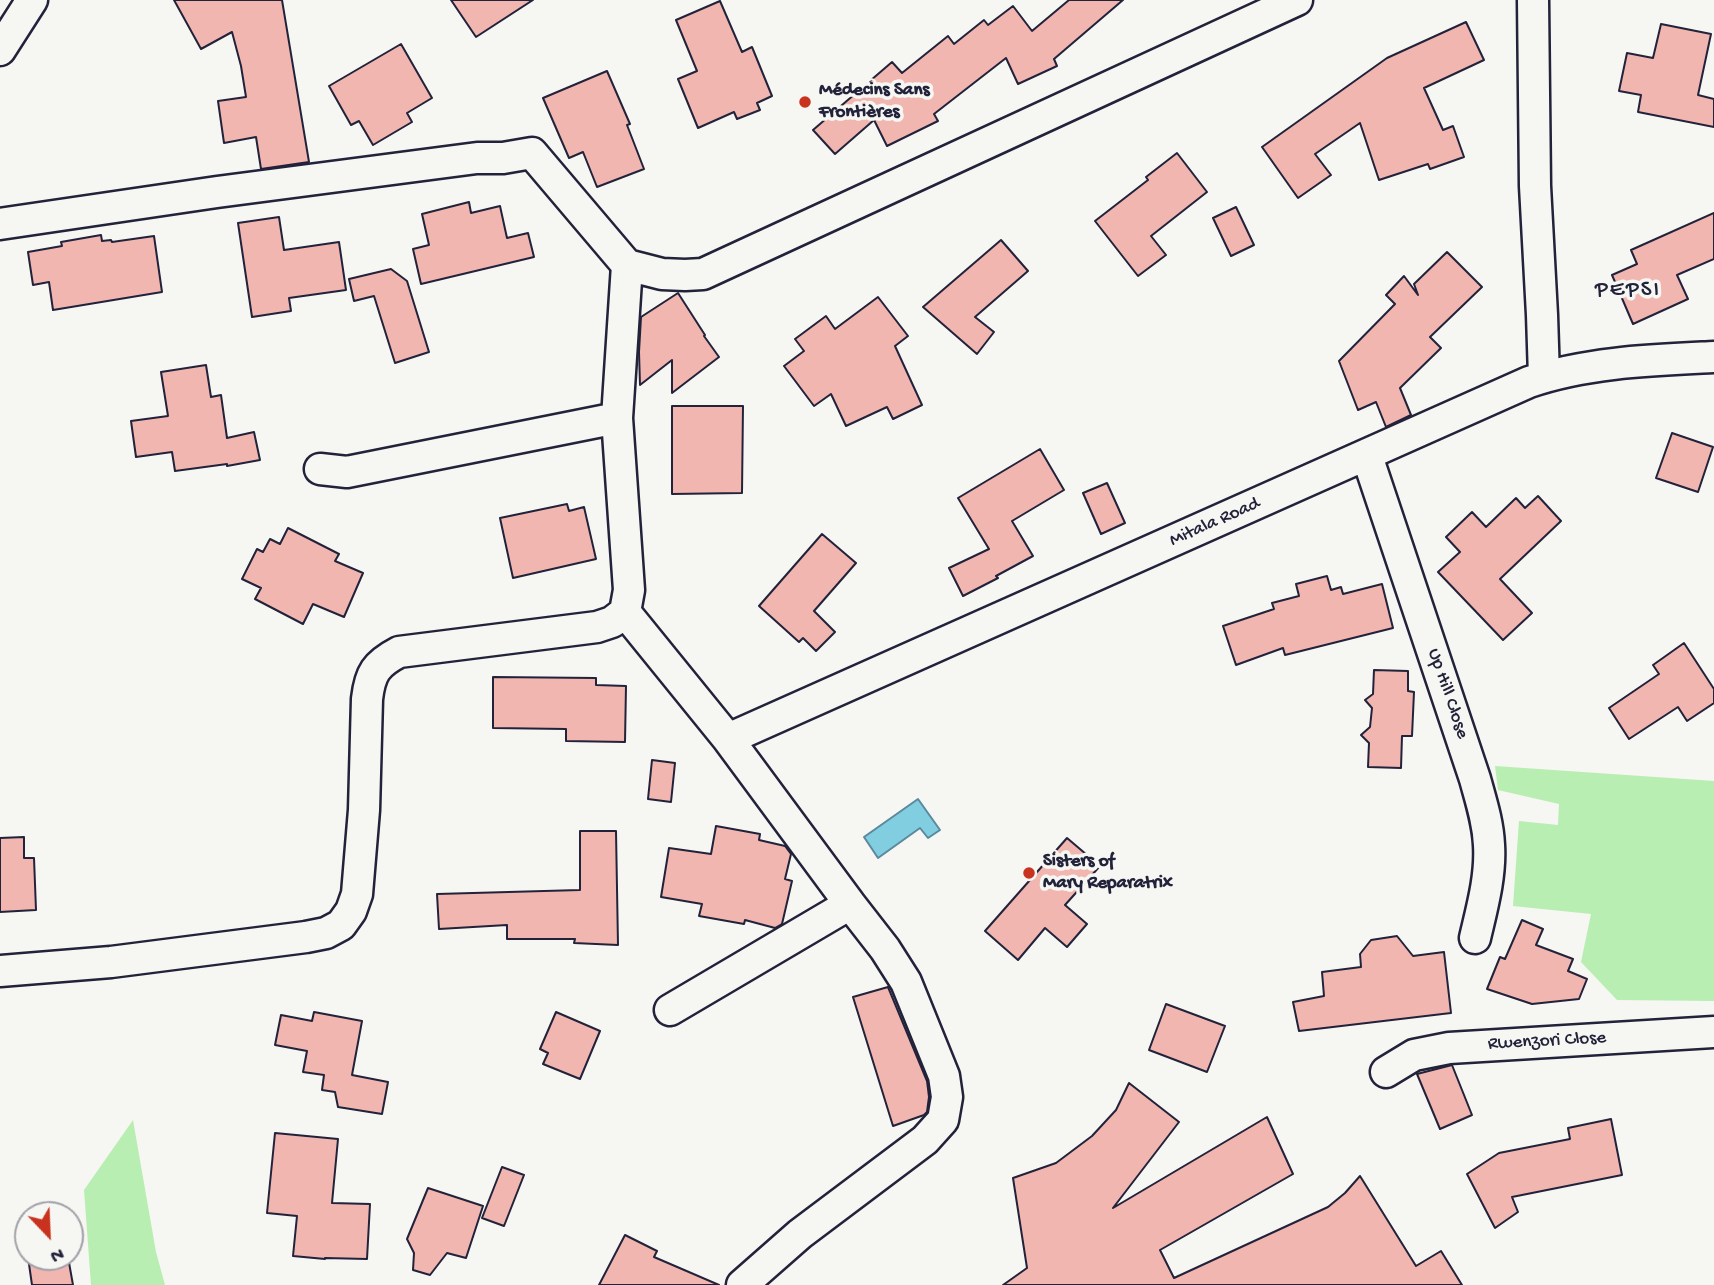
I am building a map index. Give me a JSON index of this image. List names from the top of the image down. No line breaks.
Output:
{"streets":{"street":["Mitala Road","Up Hill Close","Rwenzori Close"]},"crossings":[["Mitala Road","Up Hill Close"]],"districts":["PEPSI"],"places":["Médecins Sans Frontières","Sisters of Mary Reparatrix"],"north":"bottom right"}
